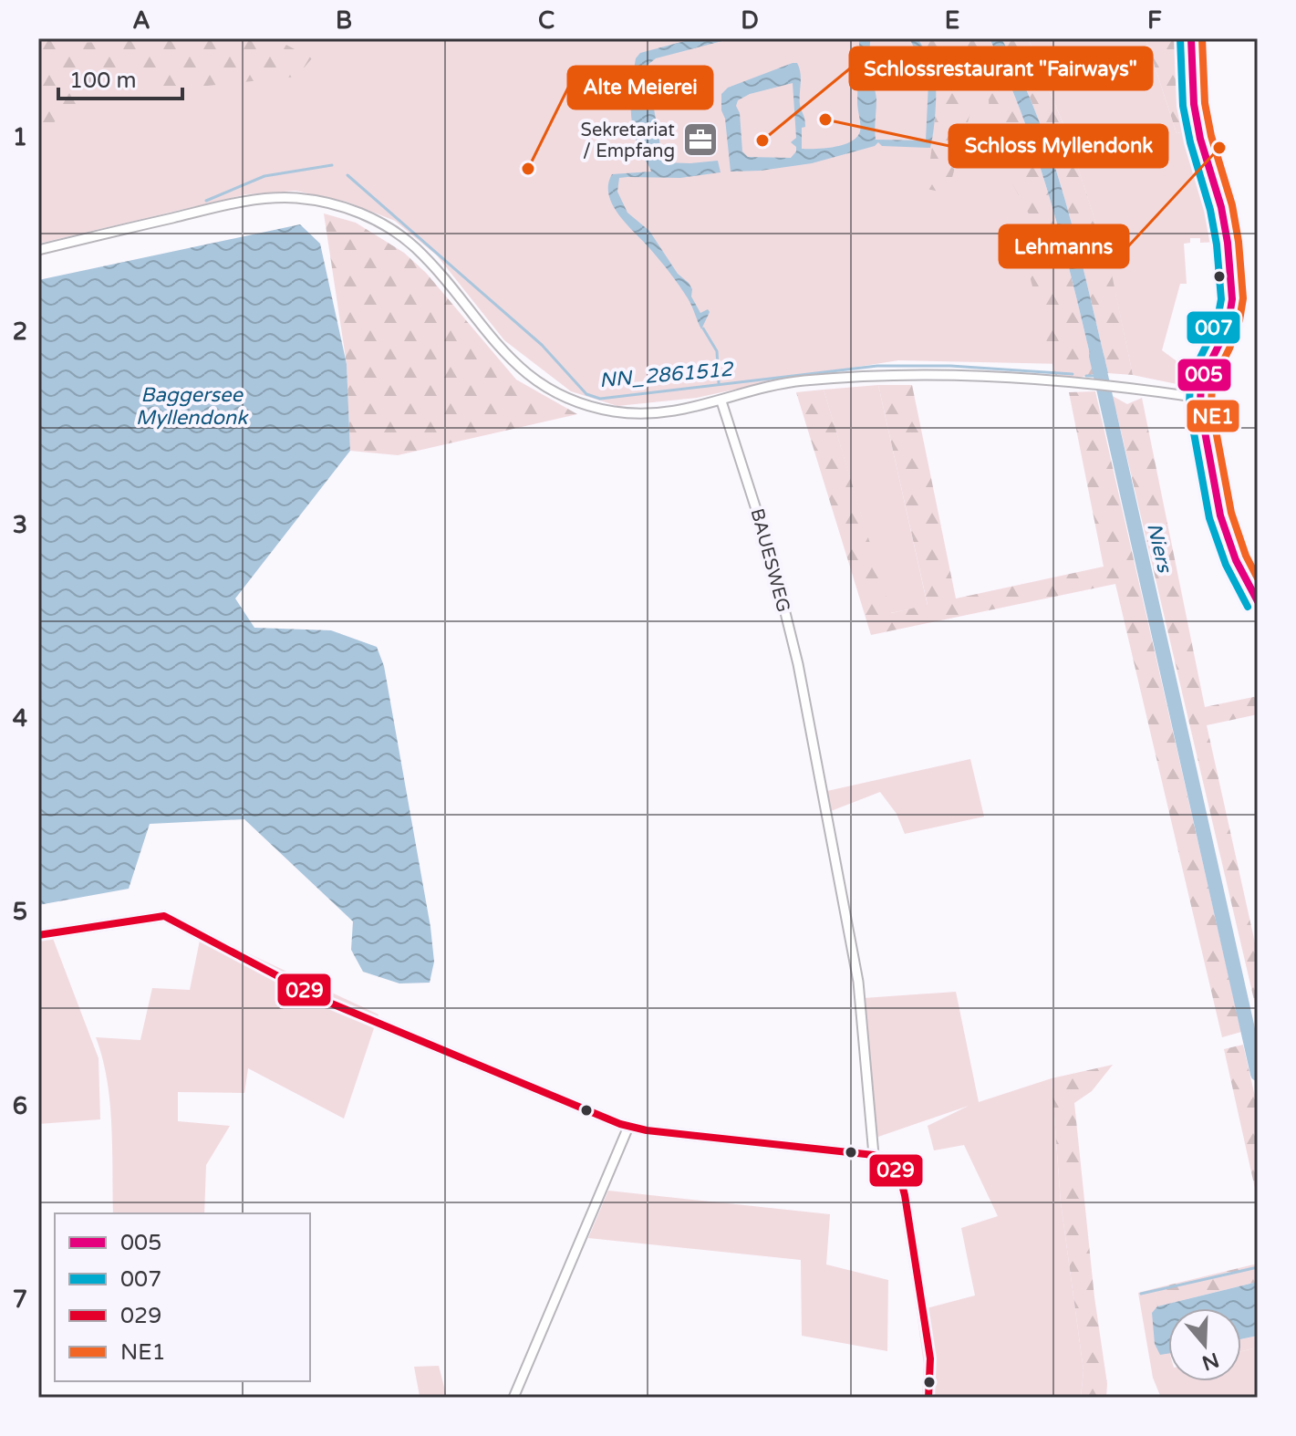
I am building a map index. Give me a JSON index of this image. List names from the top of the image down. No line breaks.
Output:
{"streets":{"street":["BAUESWEG"]},"water":["NN_2861512","Baggersee Myllendonk","Niers"],"places":{"other":["Schloss Myllendonk","Schlossrestaurant \"Fairways\"","Lehmanns","Alte Meierei"],"office":["Sekretariat / Empfang"]},"lines":["transit line 005","transit line 007","transit line NE1","transit line 029"],"legend":["005","007","029","NE1"],"scale_bar":"100 m","north":"bottom","grid":{"columns":["A","B","C","D","E","F"],"rows":["1","2","3","4","5","6","7"]}}
